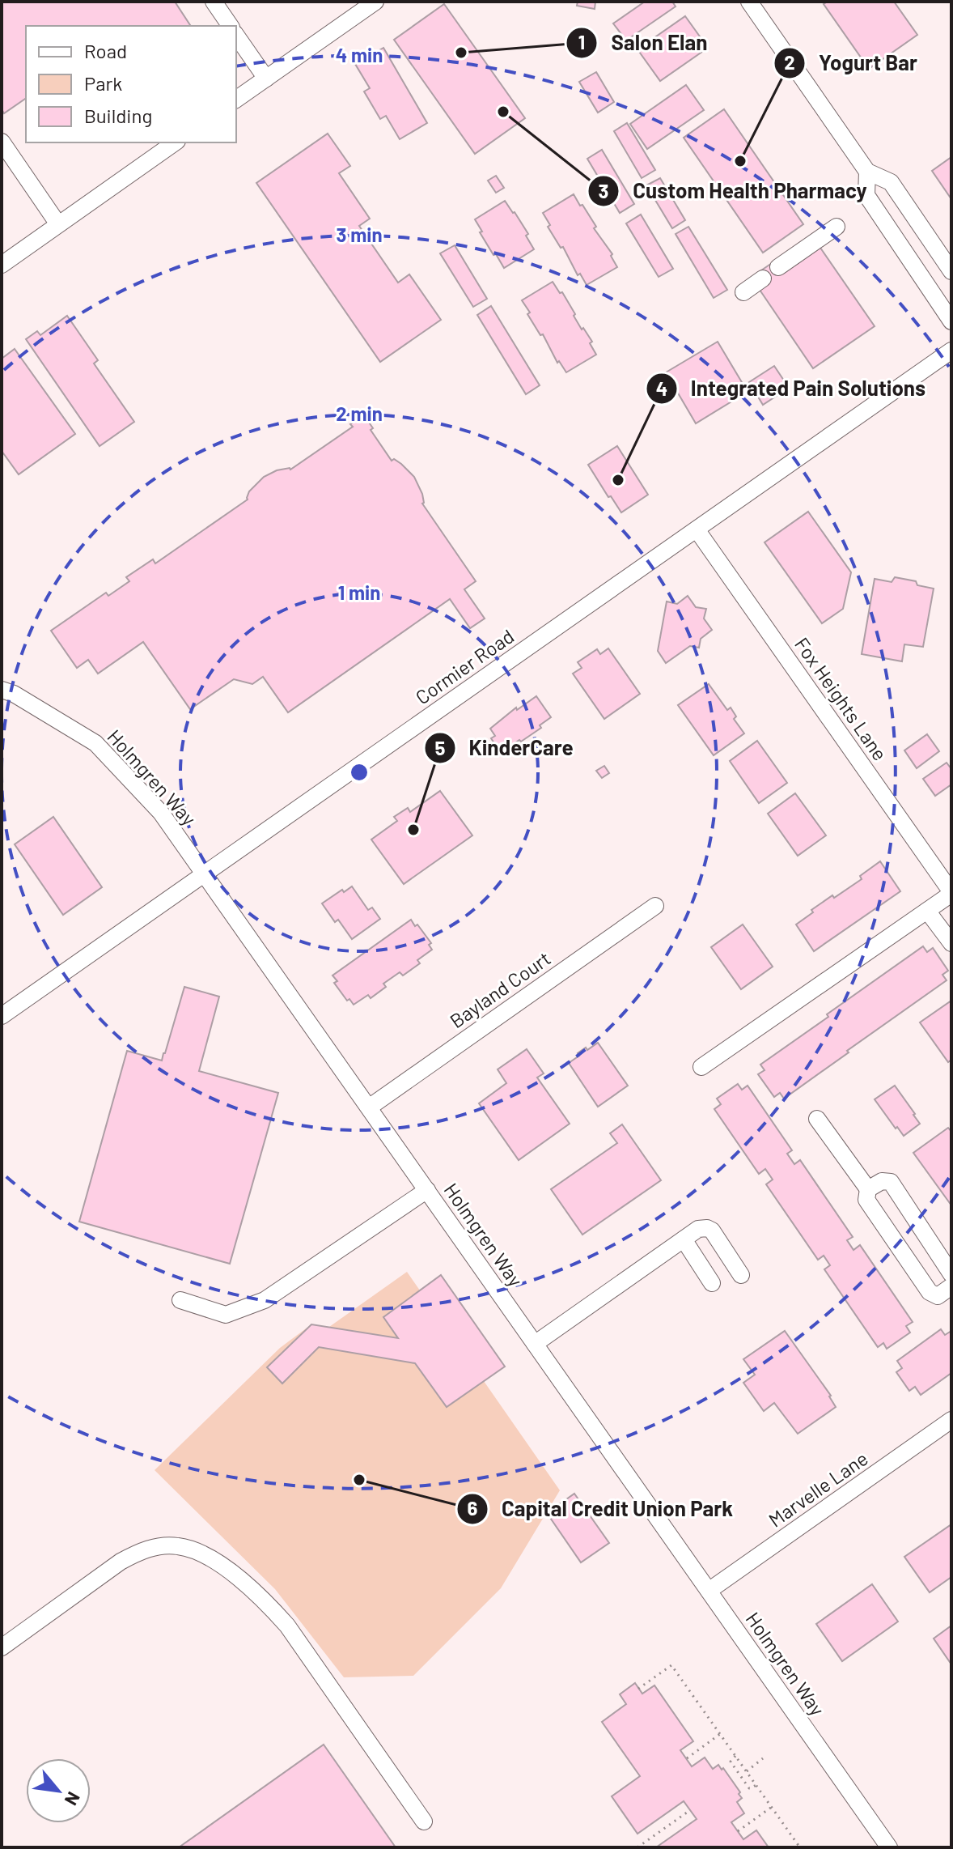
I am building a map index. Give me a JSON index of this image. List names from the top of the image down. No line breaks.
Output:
{"streets":{"street":["Cormier Road","Fox Heights Lane","Holmgren Way","Bayland Court","Marvelle Lane"]},"crossings":[["Cormier Road","Fox Heights Lane"],["Cormier Road","Holmgren Way"],["Holmgren Way","Bayland Court"],["Holmgren Way","Marvelle Lane"]],"places":["Salon Elan","Custom Health Pharmacy","Yogurt Bar","Integrated Pain Solutions","KinderCare","Capital Credit Union Park"],"legend":["Road","Park","Building"],"north":"bottom right","rings":["4 min","3 min","2 min","1 min"]}
